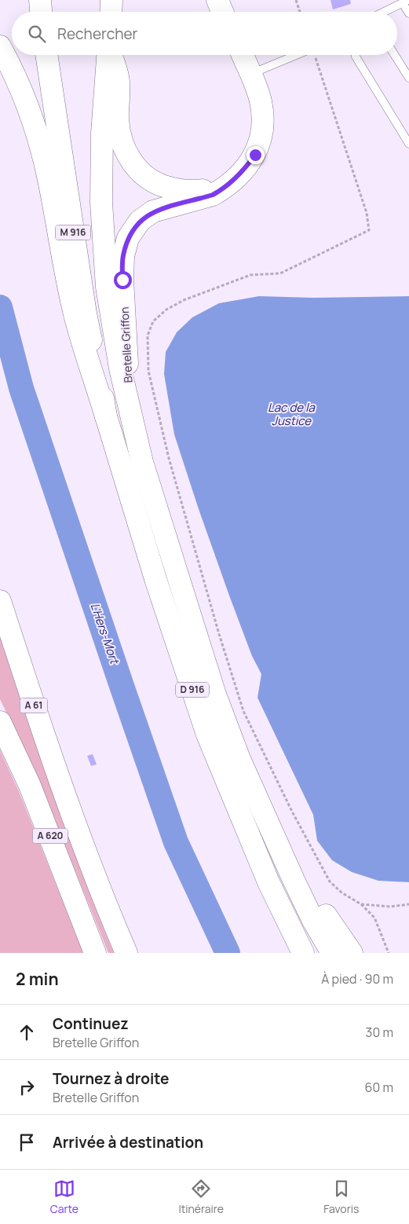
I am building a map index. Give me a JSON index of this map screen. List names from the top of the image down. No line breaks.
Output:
{"streets":{"main road":["M 916","Bretelle Griffon","D 916","A 61","A 620"]},"crossings":[["M 916","Bretelle Griffon"],["M 916","D 916"],["Bretelle Griffon","D 916"]],"water":["Lac de la Justice","L'Hers-Mort"],"page":{"search":"Rechercher","heading":["2 min","À pied · 90 m"],"list":[["Continuez","Bretelle Griffon","30 m"],["Tournez à droite","Bretelle Griffon","60 m"],"Arrivée à destination"],"nav":["Carte","Itinéraire","Favoris"]}}
